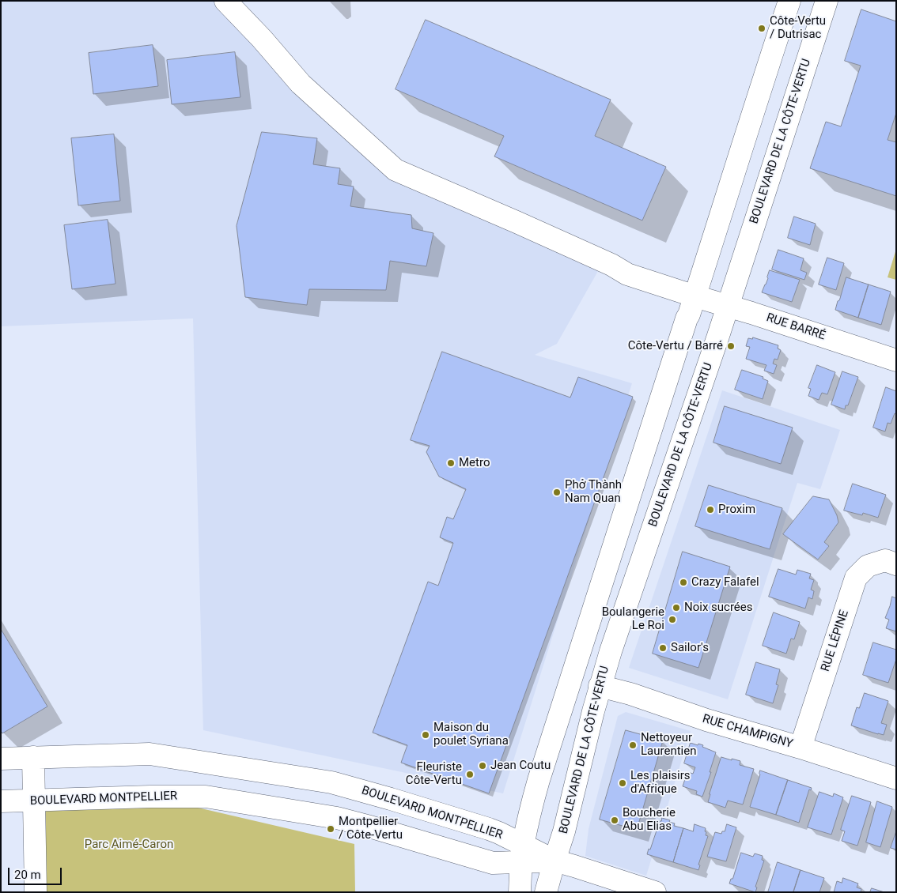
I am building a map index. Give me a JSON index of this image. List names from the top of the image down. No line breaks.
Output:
{"streets":{"street":["BOULEVARD DE LA CÔTE-VERTU","RUE BARRÉ","RUE LÉPINE","RUE CHAMPIGNY","BOULEVARD MONTPELLIER"]},"crossings":[["BOULEVARD DE LA CÔTE-VERTU","RUE BARRÉ"],["BOULEVARD DE LA CÔTE-VERTU","RUE CHAMPIGNY"],["BOULEVARD DE LA CÔTE-VERTU","BOULEVARD MONTPELLIER"],["RUE LÉPINE","RUE CHAMPIGNY"]],"parks":["Parc Aimé-Caron"],"places":["Côte-Vertu / Dutrisac","Côte-Vertu / Barré","Metro","Phở Thành Nam Quan","Proxim","Crazy Falafel","Noix sucrées","Boulangerie Le Roi","Sailor's","Maison du poulet Syriana","Nettoyeur Laurentien","Jean Coutu","Fleuriste Côte-Vertu","Les plaisirs d'Afrique","Boucherie Abu Elias","Montpellier / Côte-Vertu"],"scale_bar":"20 m"}
